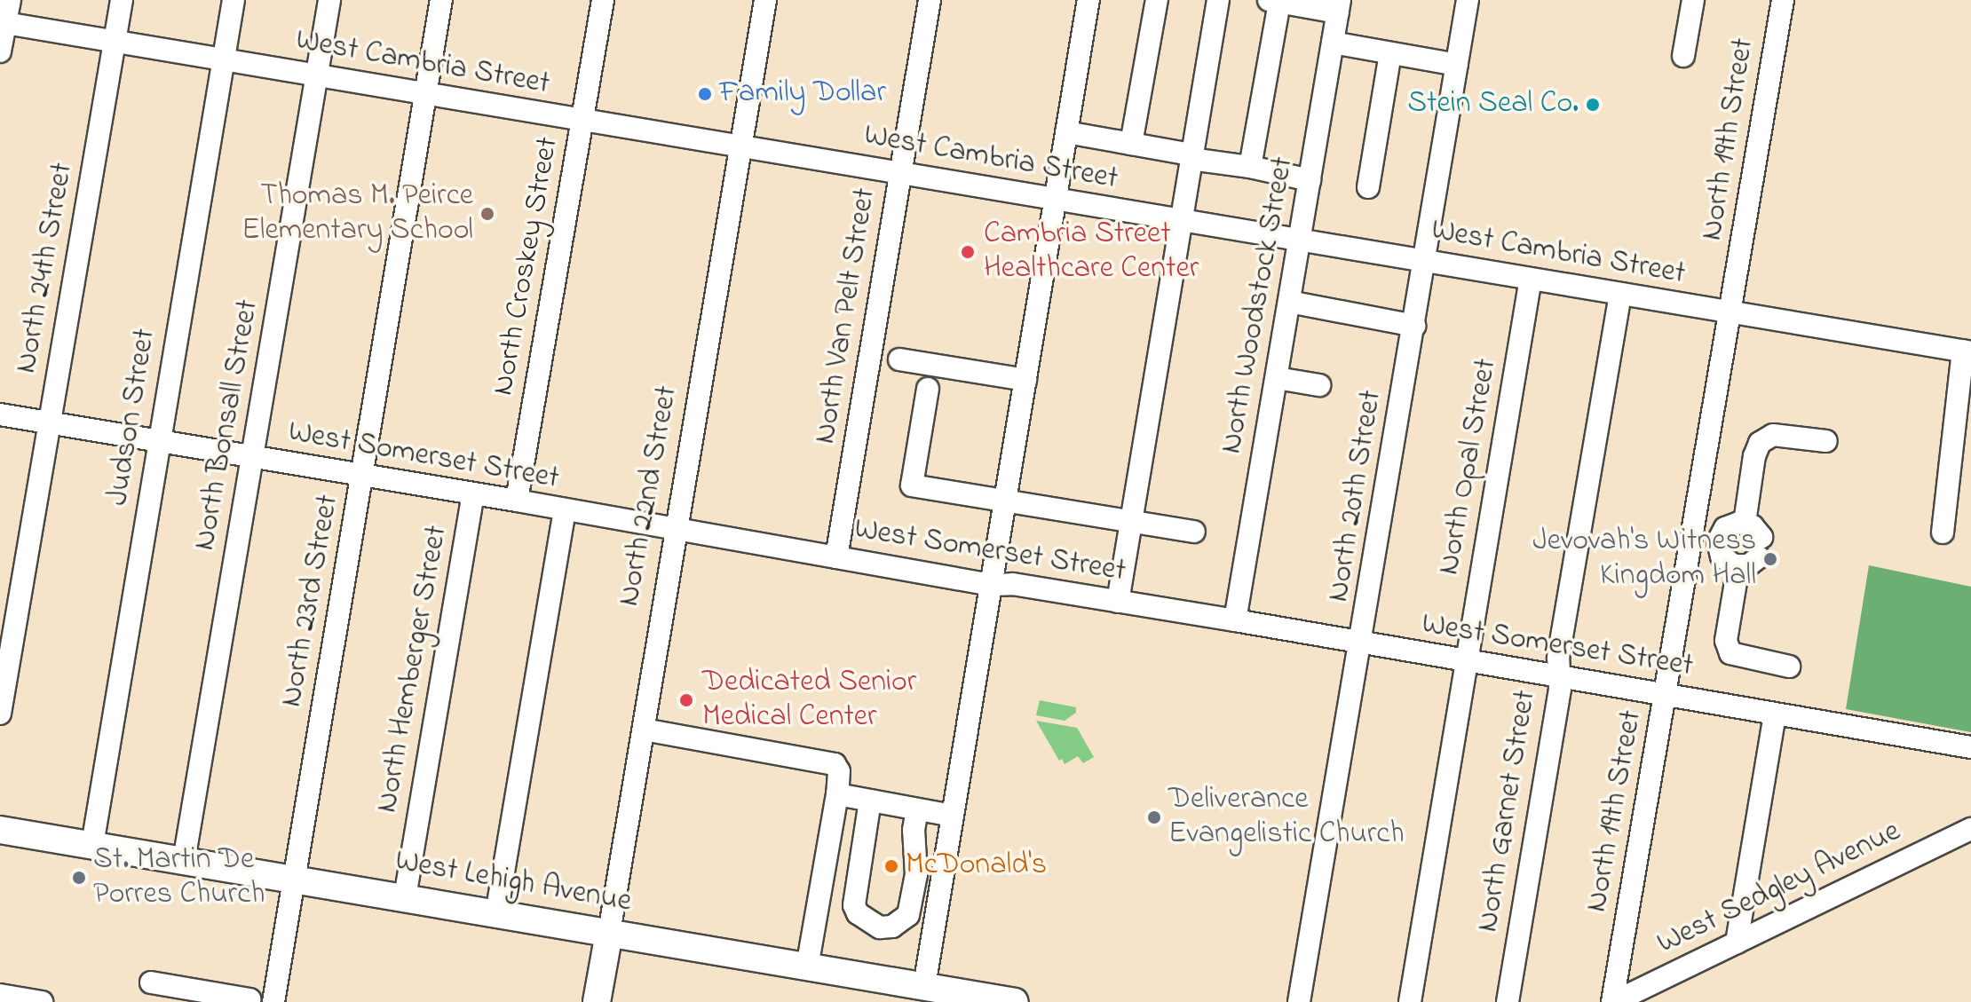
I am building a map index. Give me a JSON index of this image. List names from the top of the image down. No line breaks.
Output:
{"streets":{"main road":["North 22nd Street","West Lehigh Avenue"],"street":["West Cambria Street","North 19th Street","North Croskey Street","North 24th Street","North Woodstock Street","North Van Pelt Street","Judson Street","North Bonsall Street","West Somerset Street","North Opal Street","North 20th Street","North 23rd Street","North Hemberger Street","North Garnet Street","West Sedgley Avenue"]},"crossings":[["West Cambria Street","North 19th Street"],["West Cambria Street","North Croskey Street"],["West Cambria Street","North 24th Street"],["West Cambria Street","North Woodstock Street"],["West Cambria Street","North Van Pelt Street"],["West Cambria Street","Judson Street"],["West Cambria Street","North Bonsall Street"],["West Cambria Street","North Opal Street"],["West Cambria Street","North 22nd Street"],["West Cambria Street","North 20th Street"],["West Cambria Street","North 23rd Street"],["West Cambria Street","North Garnet Street"],["North 19th Street","West Somerset Street"],["North 19th Street","West Sedgley Avenue"],["North Croskey Street","West Somerset Street"],["North 24th Street","West Somerset Street"],["North Woodstock Street","West Somerset Street"],["North Van Pelt Street","West Somerset Street"],["Judson Street","West Somerset Street"],["Judson Street","West Lehigh Avenue"],["North Bonsall Street","West Somerset Street"],["North Bonsall Street","West Lehigh Avenue"],["West Somerset Street","North Opal Street"],["West Somerset Street","North 22nd Street"],["West Somerset Street","North 20th Street"],["West Somerset Street","North 23rd Street"],["West Somerset Street","North Hemberger Street"],["West Somerset Street","North Garnet Street"],["North 22nd Street","West Lehigh Avenue"],["North 23rd Street","West Lehigh Avenue"],["North Hemberger Street","West Lehigh Avenue"]],"places":["Family Dollar","Stein Seal Co.","Thomas M. Peirce Elementary School","Cambria Street Healthcare Center","Jevovah's Witness Kingdom Hall","Dedicated Senior Medical Center","Deliverance Evangelistic Church","McDonald's","St. Martin De Porres Church"]}
